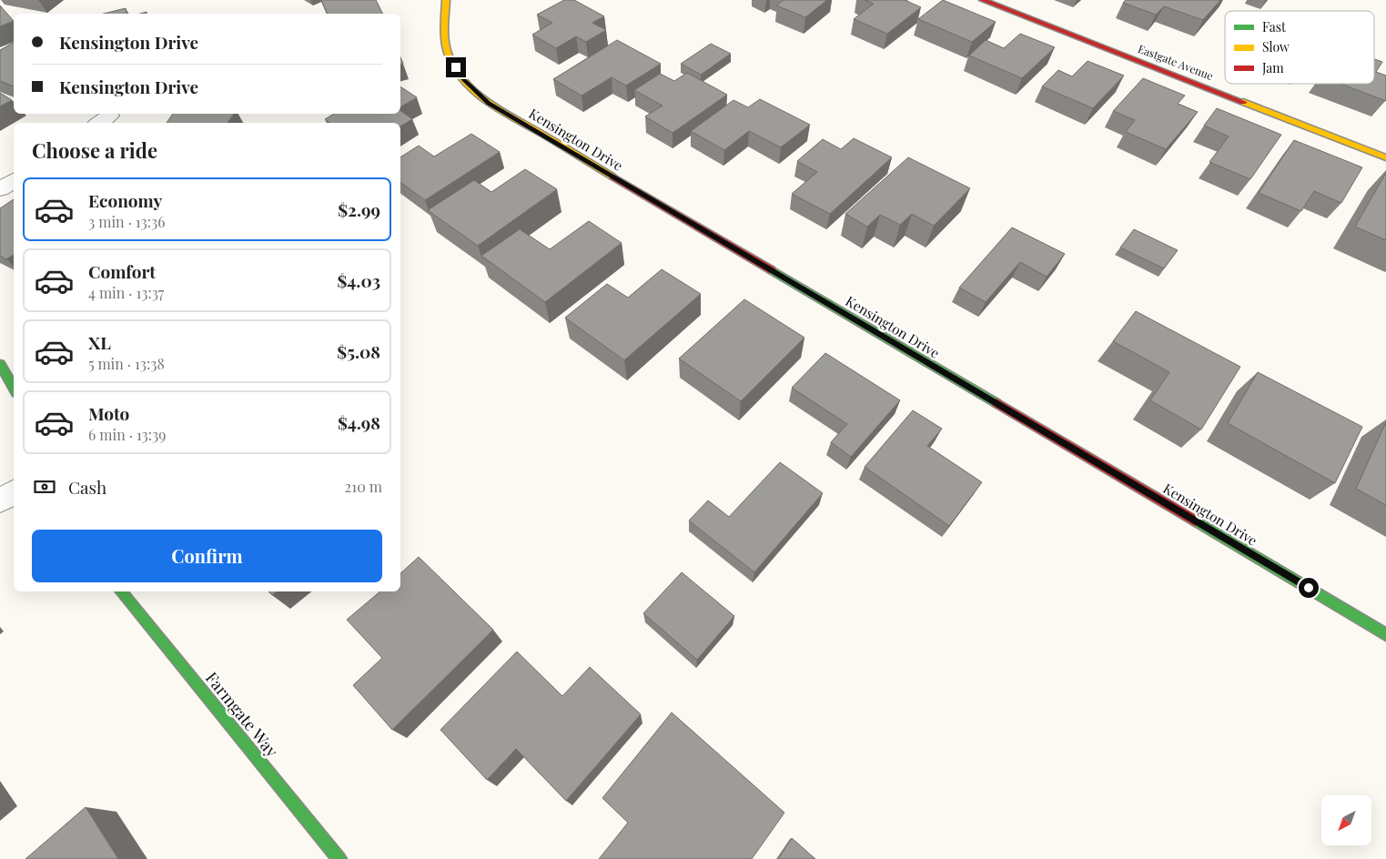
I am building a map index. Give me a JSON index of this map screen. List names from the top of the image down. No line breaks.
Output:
{"streets":{"street":["Eastgate Avenue","Kensington Drive","Farmgate Way"]},"legend":["Fast","Slow","Jam"],"north":"bottom left","page":{"banner":["Kensington Drive","Kensington Drive"],"heading":"Choose a ride","list":[{"name":"Economy","note":"3 min · 13:36","value":"$2.99"},{"name":"Comfort","note":"4 min · 13:37","value":"$4.03"},{"name":"XL","note":"5 min · 13:38","value":"$5.08"},{"name":"Moto","note":"6 min · 13:39","value":"$4.98"}],"pay":["Cash","210 m"],"buttons":"Confirm"}}
